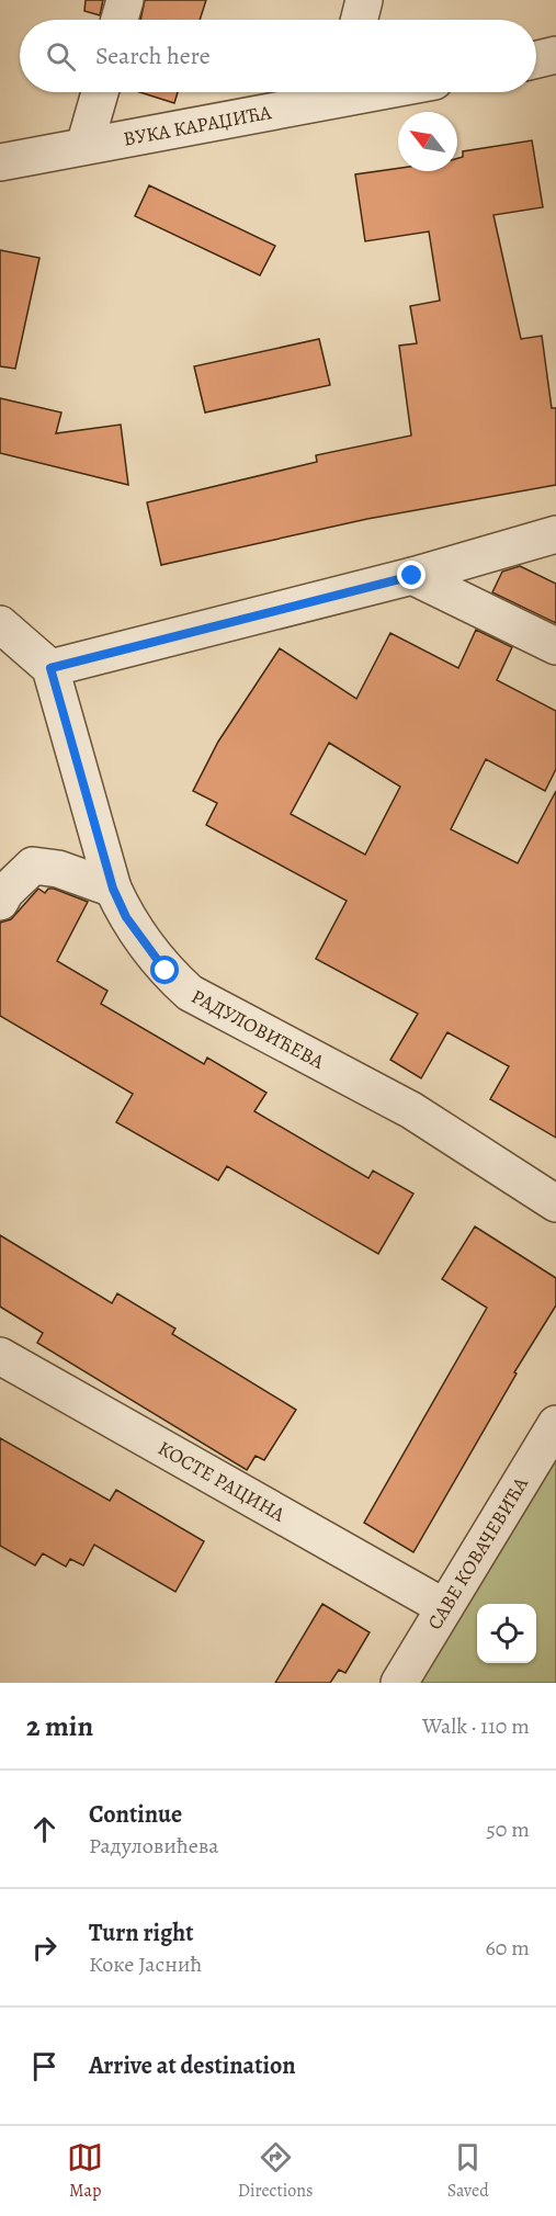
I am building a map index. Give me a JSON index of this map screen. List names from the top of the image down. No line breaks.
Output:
{"streets":{"street":["ВУКА КАРАЏИЋА","РАДУЛОВИЋЕВА","КОСТЕ РАЦИНА","САВЕ КОВАЧЕВИЋА"]},"crossings":[["КОСТЕ РАЦИНА","САВЕ КОВАЧЕВИЋА"]],"north":"top left","page":{"search":"Search here","heading":["2 min","Walk · 110 m"],"list":[["Continue","Радуловићева","50 m"],["Turn right","Коке Јаснић","60 m"],"Arrive at destination"],"nav":["Map","Directions","Saved"]}}
